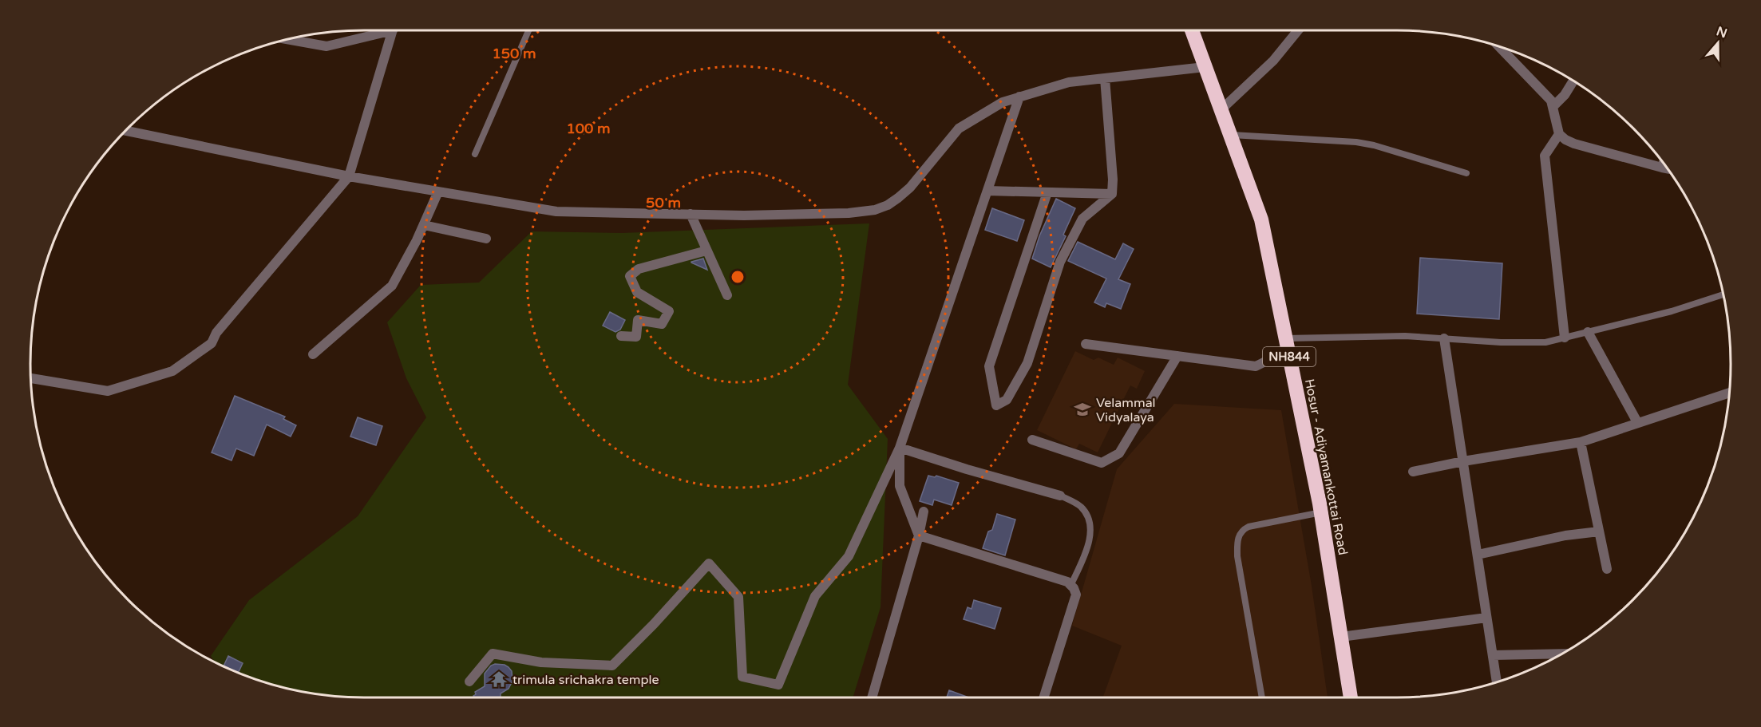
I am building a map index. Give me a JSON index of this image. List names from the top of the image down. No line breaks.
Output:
{"streets":{"highway":["NH844","Hosur - Adiyamankottai Road"]},"places":{"school or university":["Velammal Vidyalaya"],"temple":["trimula srichakra temple"]},"north":"top","rings":["150 m","100 m","50 m"]}
